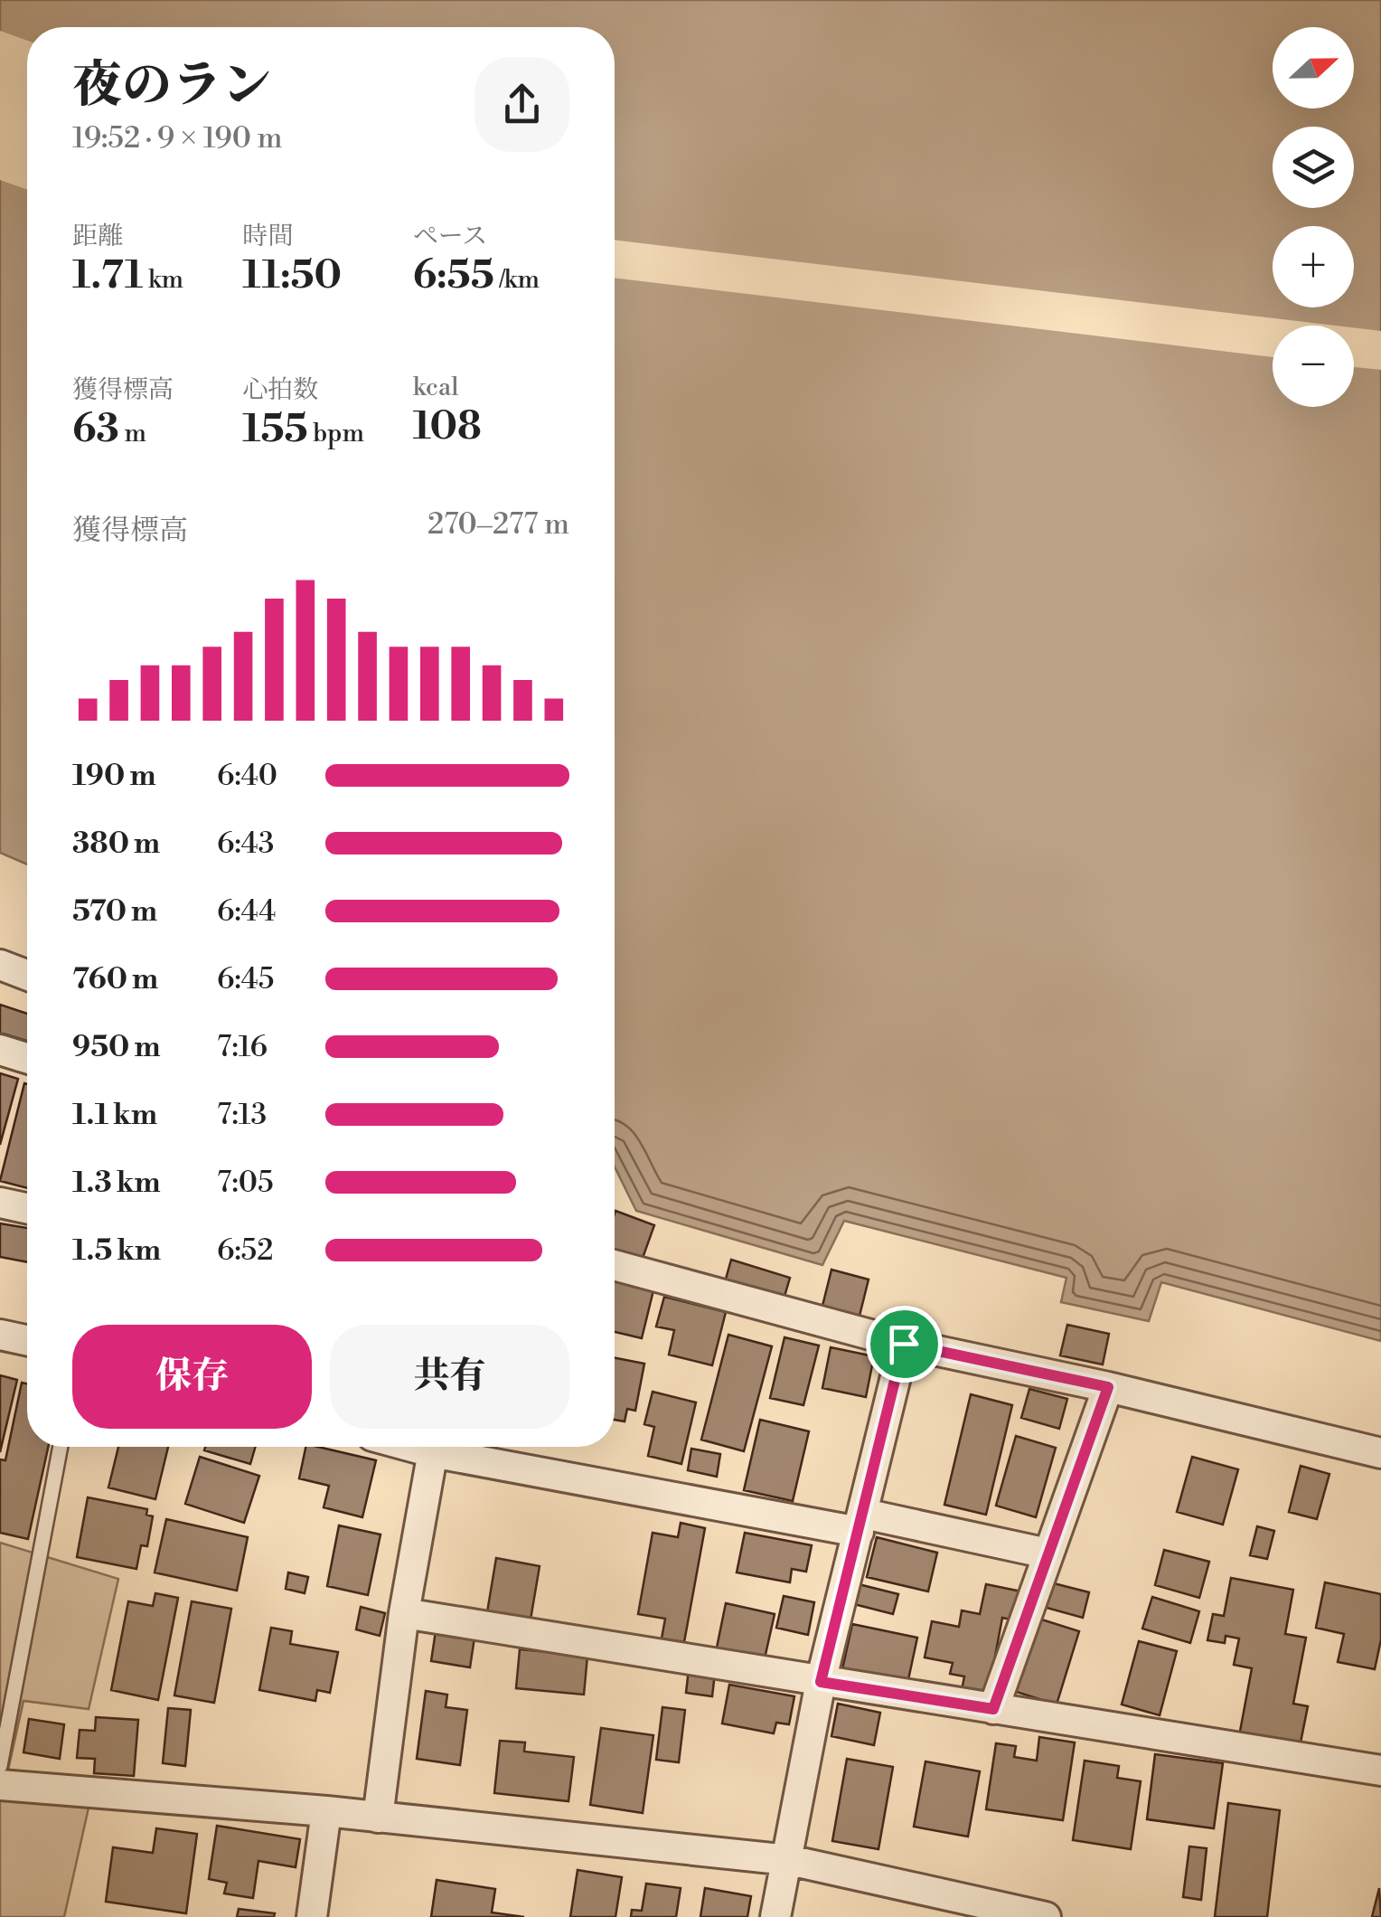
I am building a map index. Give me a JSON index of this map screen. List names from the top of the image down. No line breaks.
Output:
{"north":"right","page":{"map_buttons":["+","−"],"heading":["夜のラン","19:52 · 9 × 190 m"],"stats":[["距離","1.71 km"],["時間","11:50"],["ペース","6:55 /km"],["獲得標高","63 m"],["心拍数","155 bpm"],["kcal","108"]],"chart":["獲得標高","270–277 m"],"list":[{"name":"190 m","note":"6:40"},{"name":"380 m","note":"6:43"},{"name":"570 m","note":"6:44"},{"name":"760 m","note":"6:45"},{"name":"950 m","note":"7:16"},{"name":"1.1 km","note":"7:13"},{"name":"1.3 km","note":"7:05"},{"name":"1.5 km","note":"6:52"}],"buttons":["保存","共有"]}}
